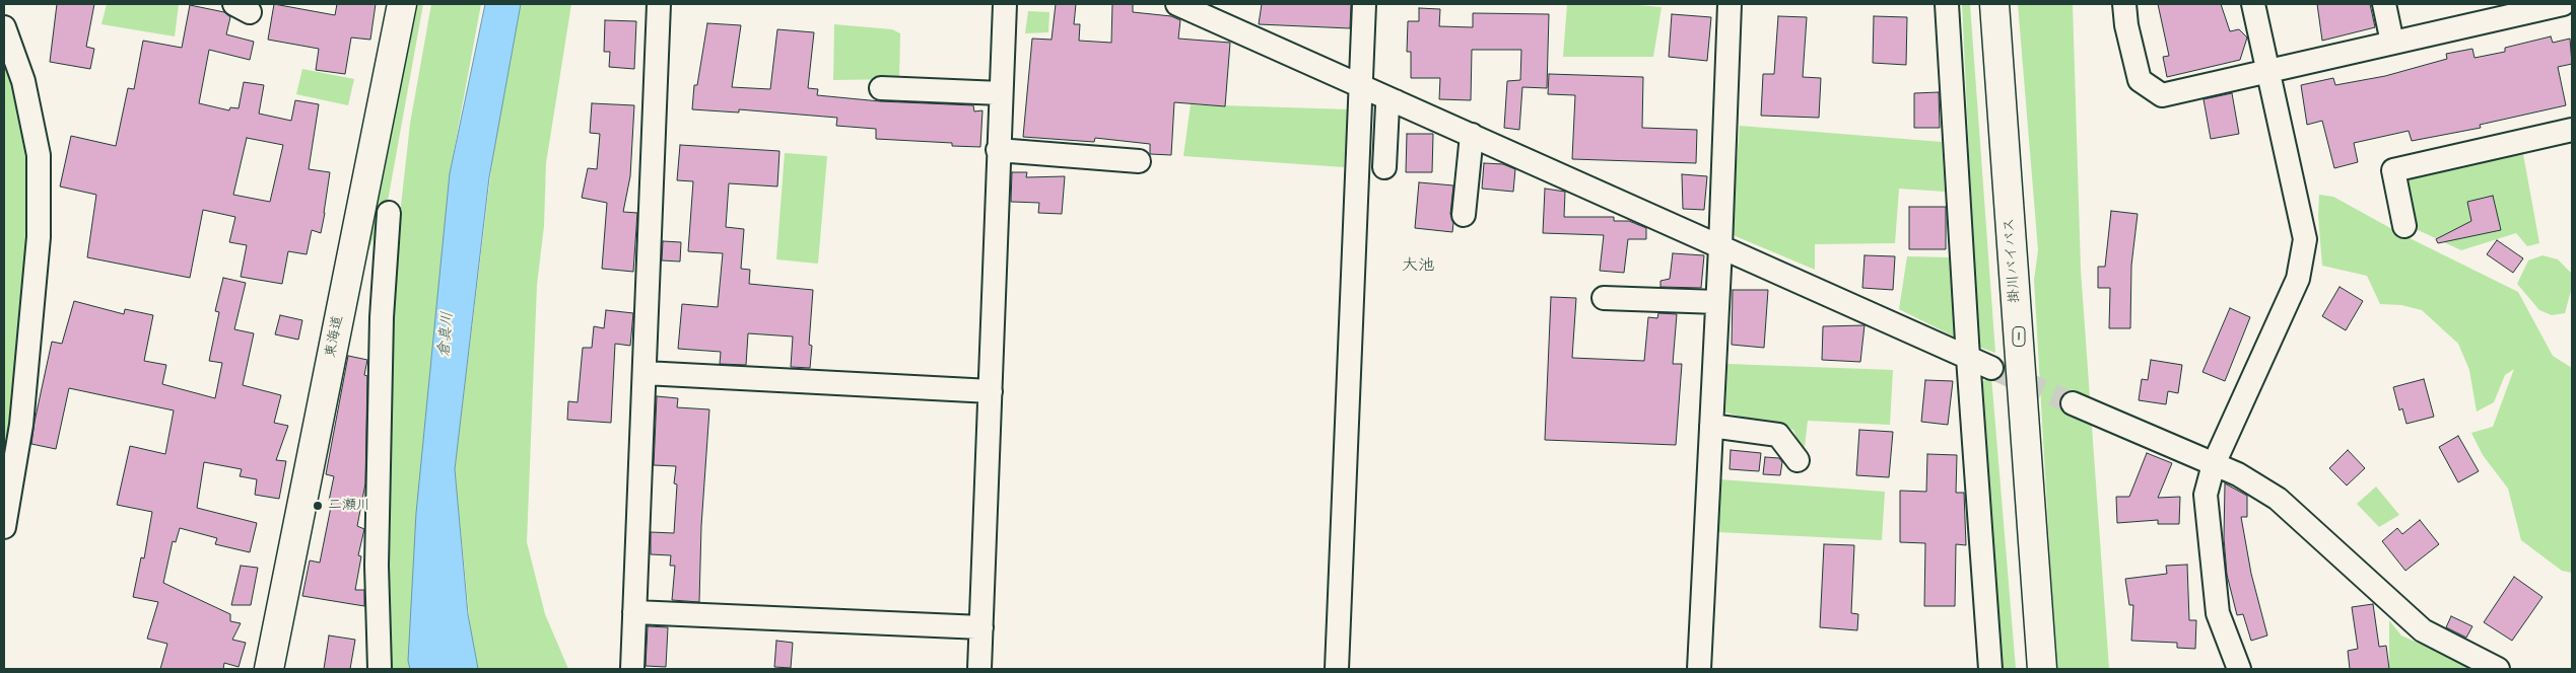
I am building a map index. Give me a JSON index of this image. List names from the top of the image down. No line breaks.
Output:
{"streets":{"main road":["掛川バイパス","東海道","1"]},"districts":["大池"],"water":["倉真川"],"places":["二瀬川"]}
